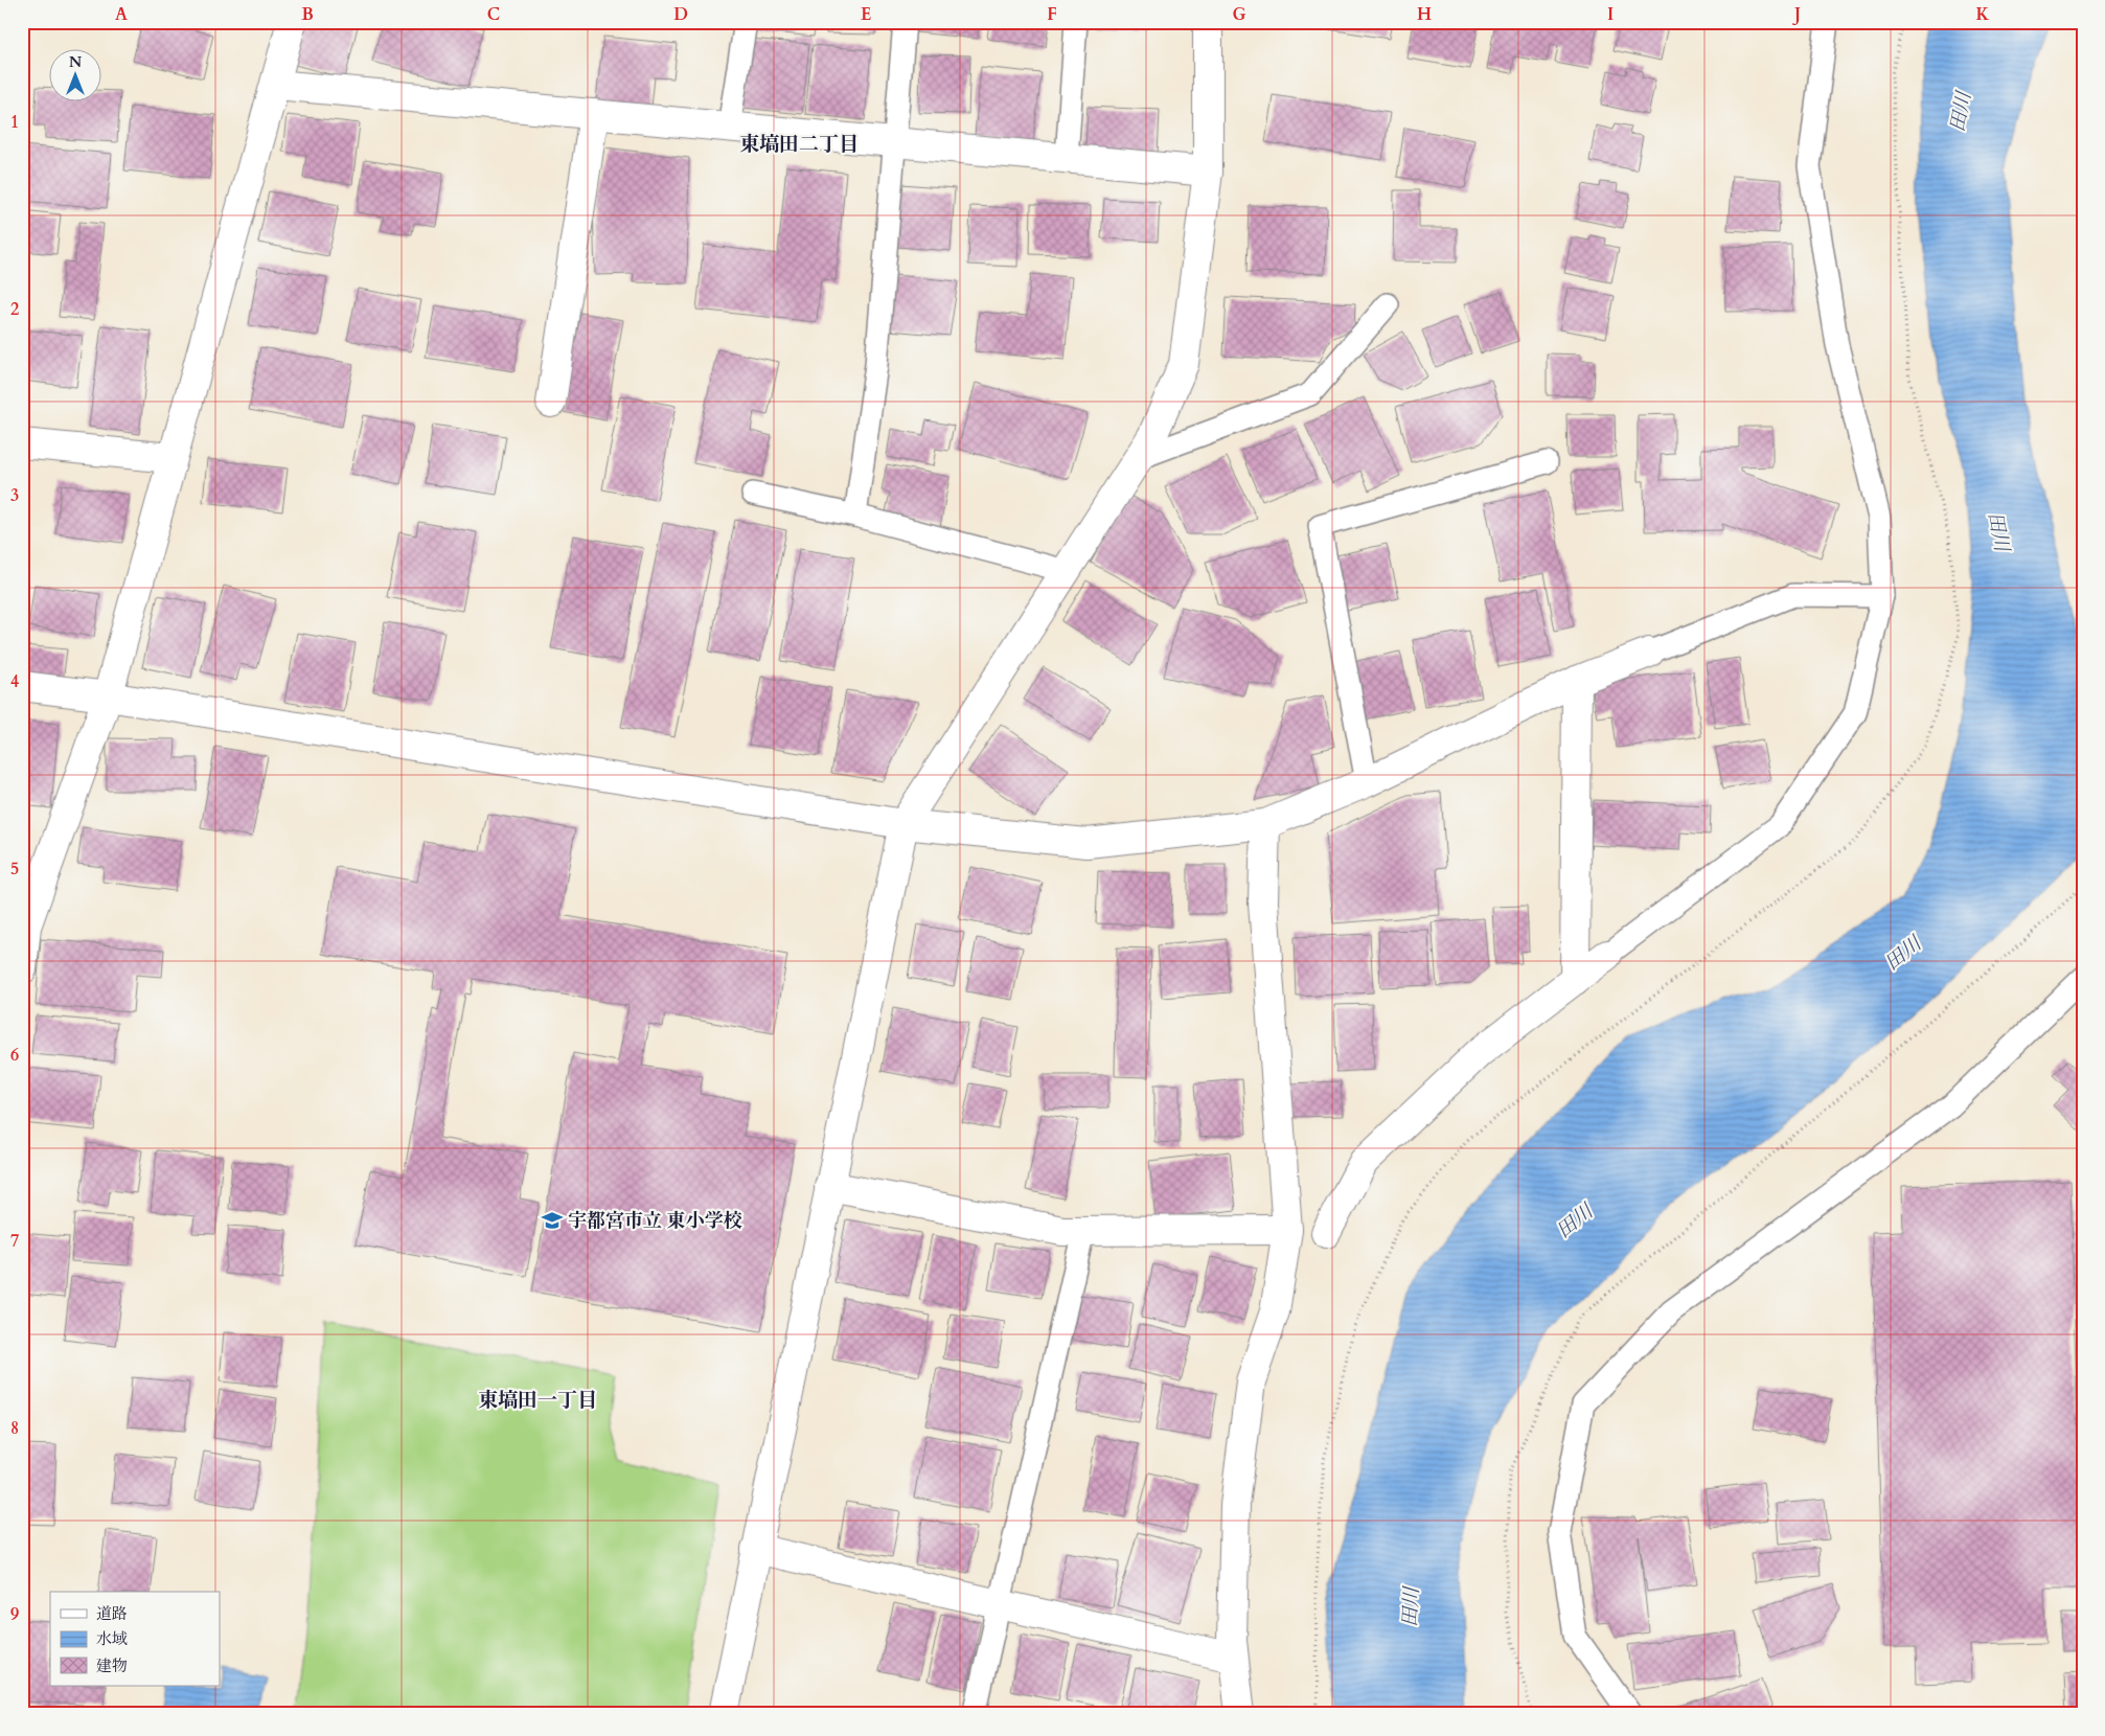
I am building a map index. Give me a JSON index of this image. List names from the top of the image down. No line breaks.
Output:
{"districts":["東塙田二丁目","東塙田一丁目"],"water":["田川"],"places":{"school or university":["宇都宮市立 東小学校"]},"legend":["道路","水域","建物"],"north":"top","grid":{"columns":["A","B","C","D","E","F","G","H","I","J","K"],"rows":["1","2","3","4","5","6","7","8","9"]}}
